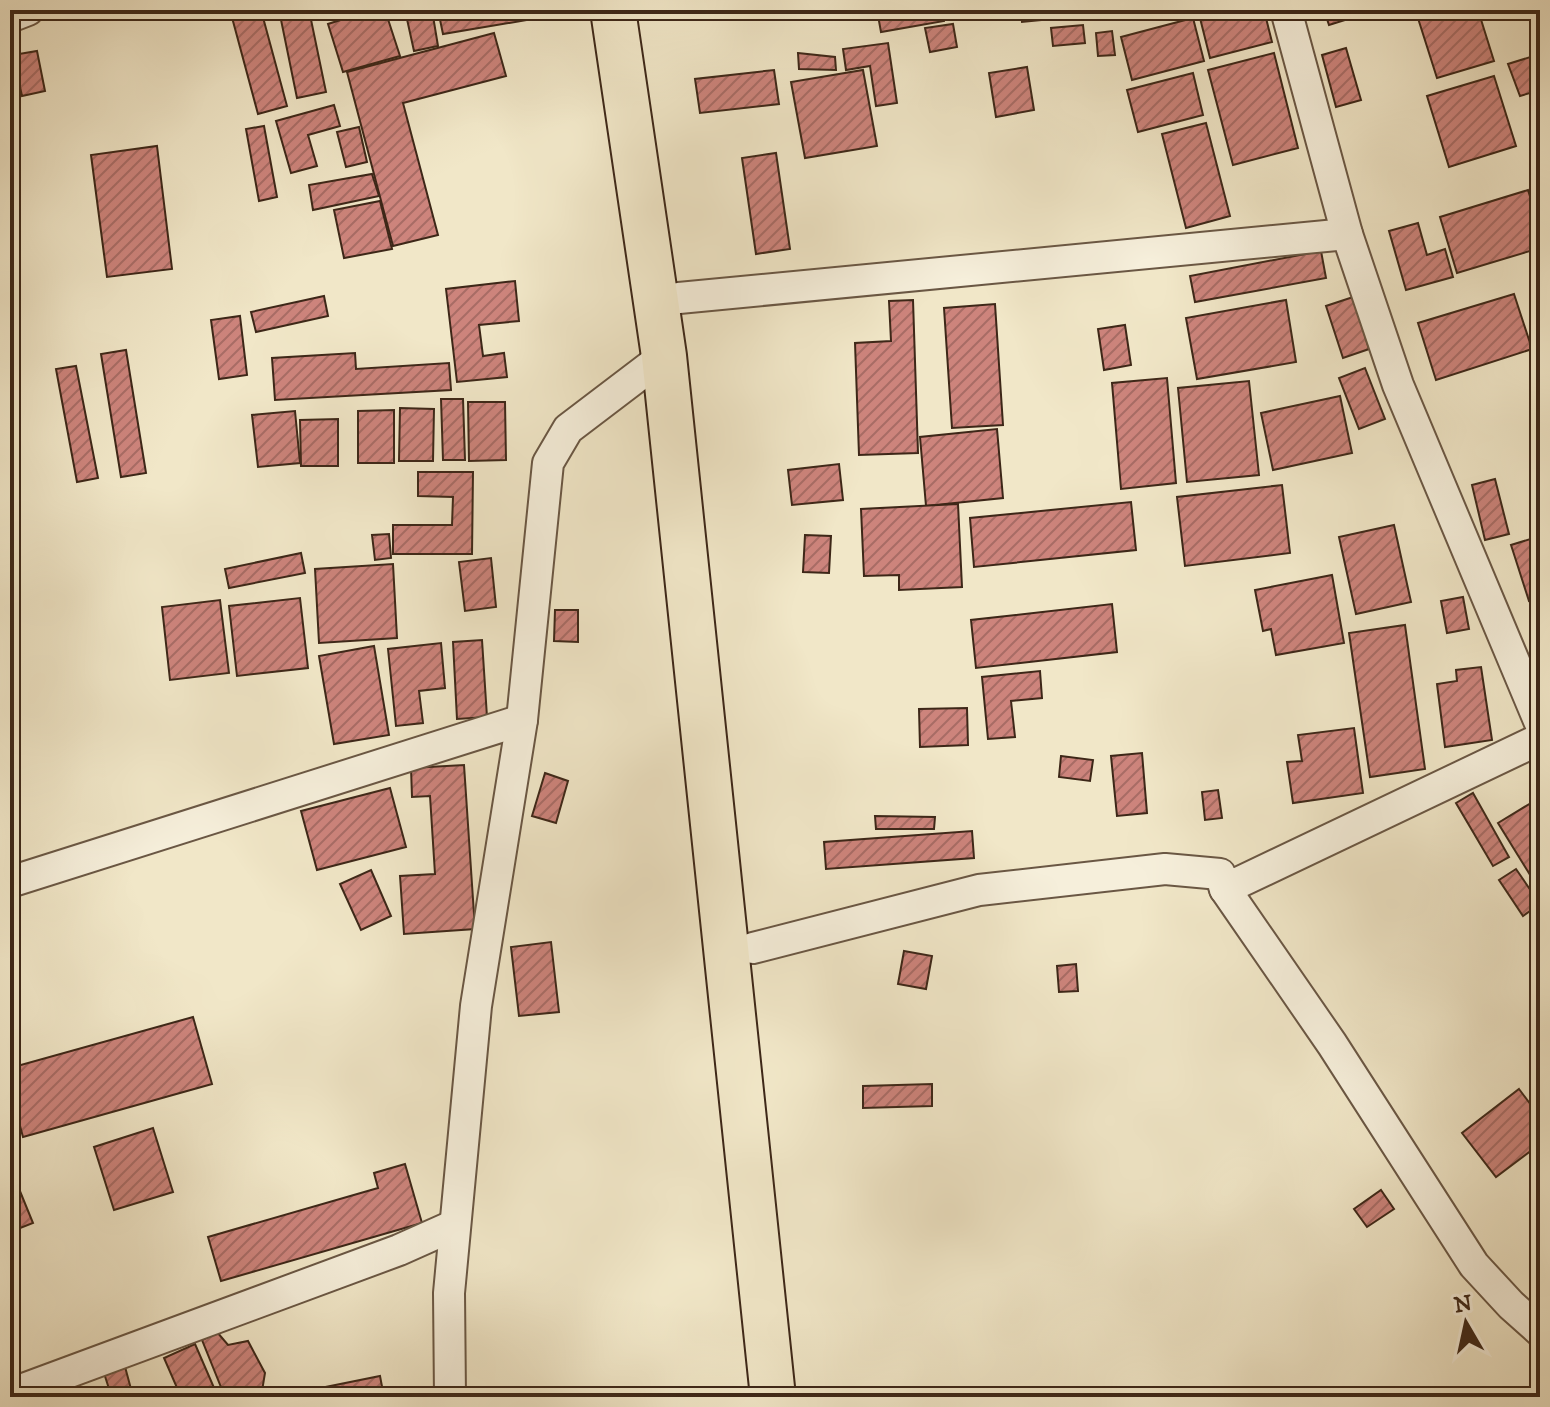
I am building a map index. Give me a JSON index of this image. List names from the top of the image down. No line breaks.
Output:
{"north":"top"}
